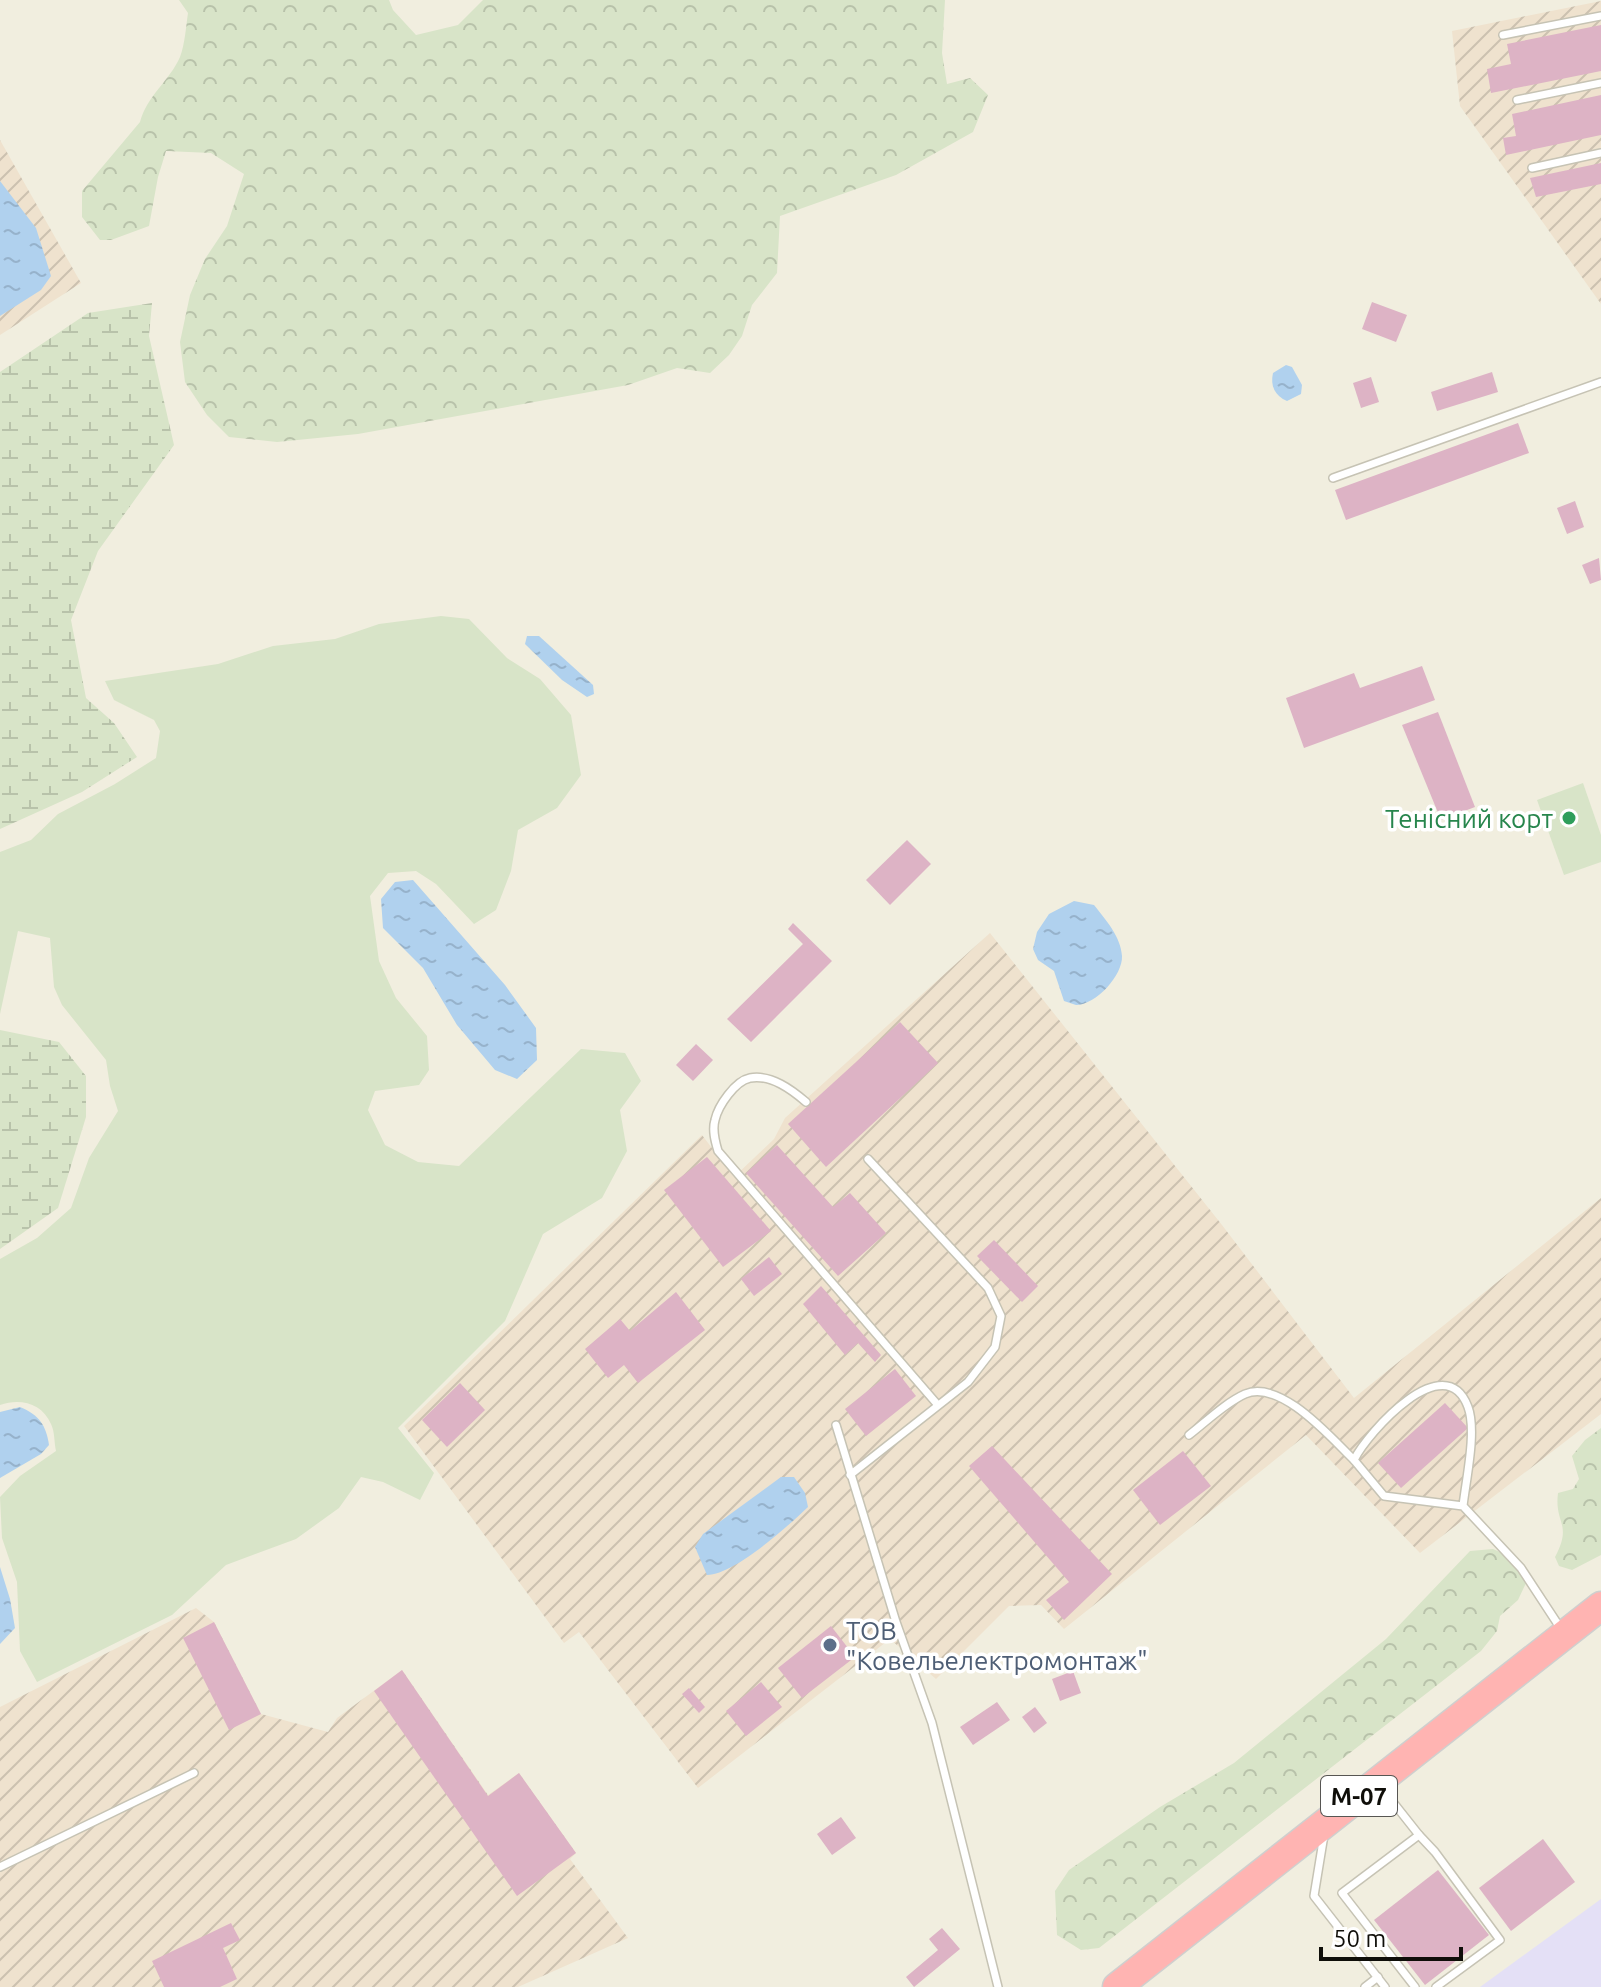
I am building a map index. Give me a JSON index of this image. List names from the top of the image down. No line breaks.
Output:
{"streets":{"highway":["М-07"]},"places":["Тенісний корт","ТОВ \"Ковельелектромонтаж\""],"scale_bar":"50 m"}
